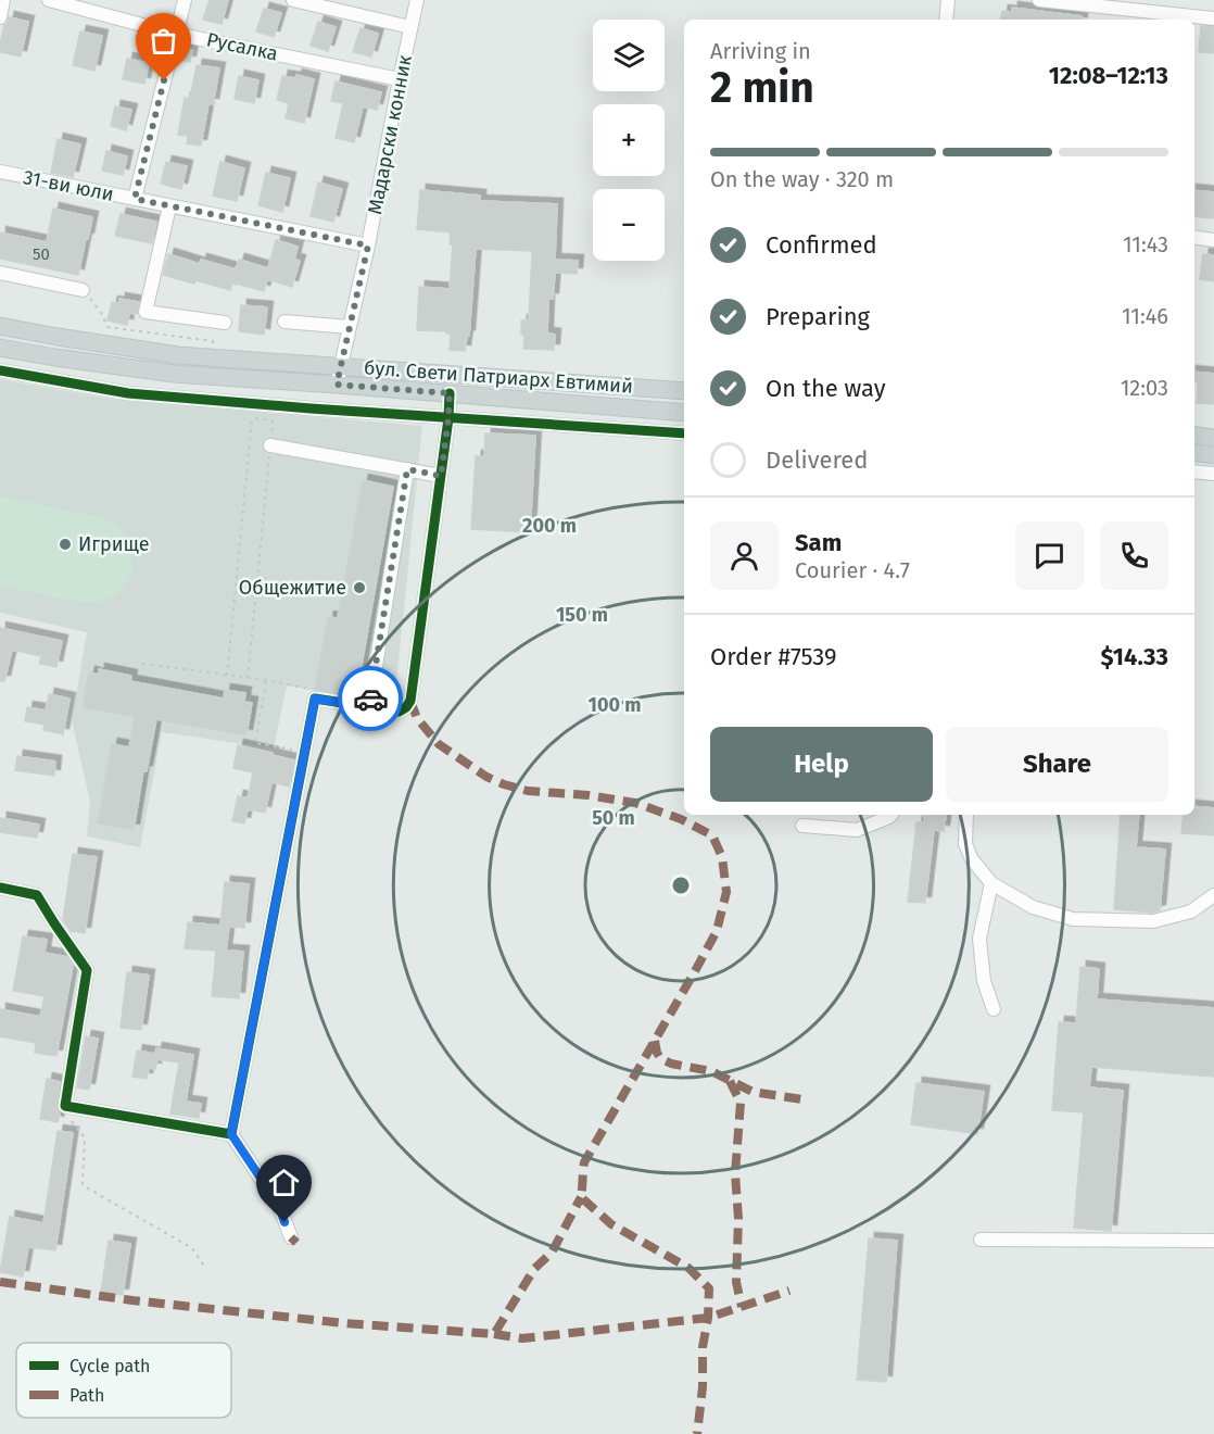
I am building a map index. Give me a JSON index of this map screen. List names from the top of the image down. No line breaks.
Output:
{"streets":{"main road":["бул. Свети Патриарх Евтимий"],"street":["Русалка","Мадарски конник","31-ви юли"]},"crossings":[["Русалка","Мадарски конник"],["Мадарски конник","31-ви юли"],["Мадарски конник","бул. Свети Патриарх Евтимий"]],"places":["Игрище","Общежитие"],"house_numbers":["50"],"legend":["Cycle path","Path"],"page":{"map_buttons":["+","−"],"heading":["2 min","Arriving in","12:08–12:13"],"panel":["Sam","Courier · 4.7","Order #7539","$14.33"],"bar":"On the way · 320 m","list":[["Confirmed","11:43"],["Preparing","11:46"],["On the way","12:03"],"Delivered"],"buttons":["Help","Share"]},"rings":["200 m","150 m","100 m","50 m"]}
